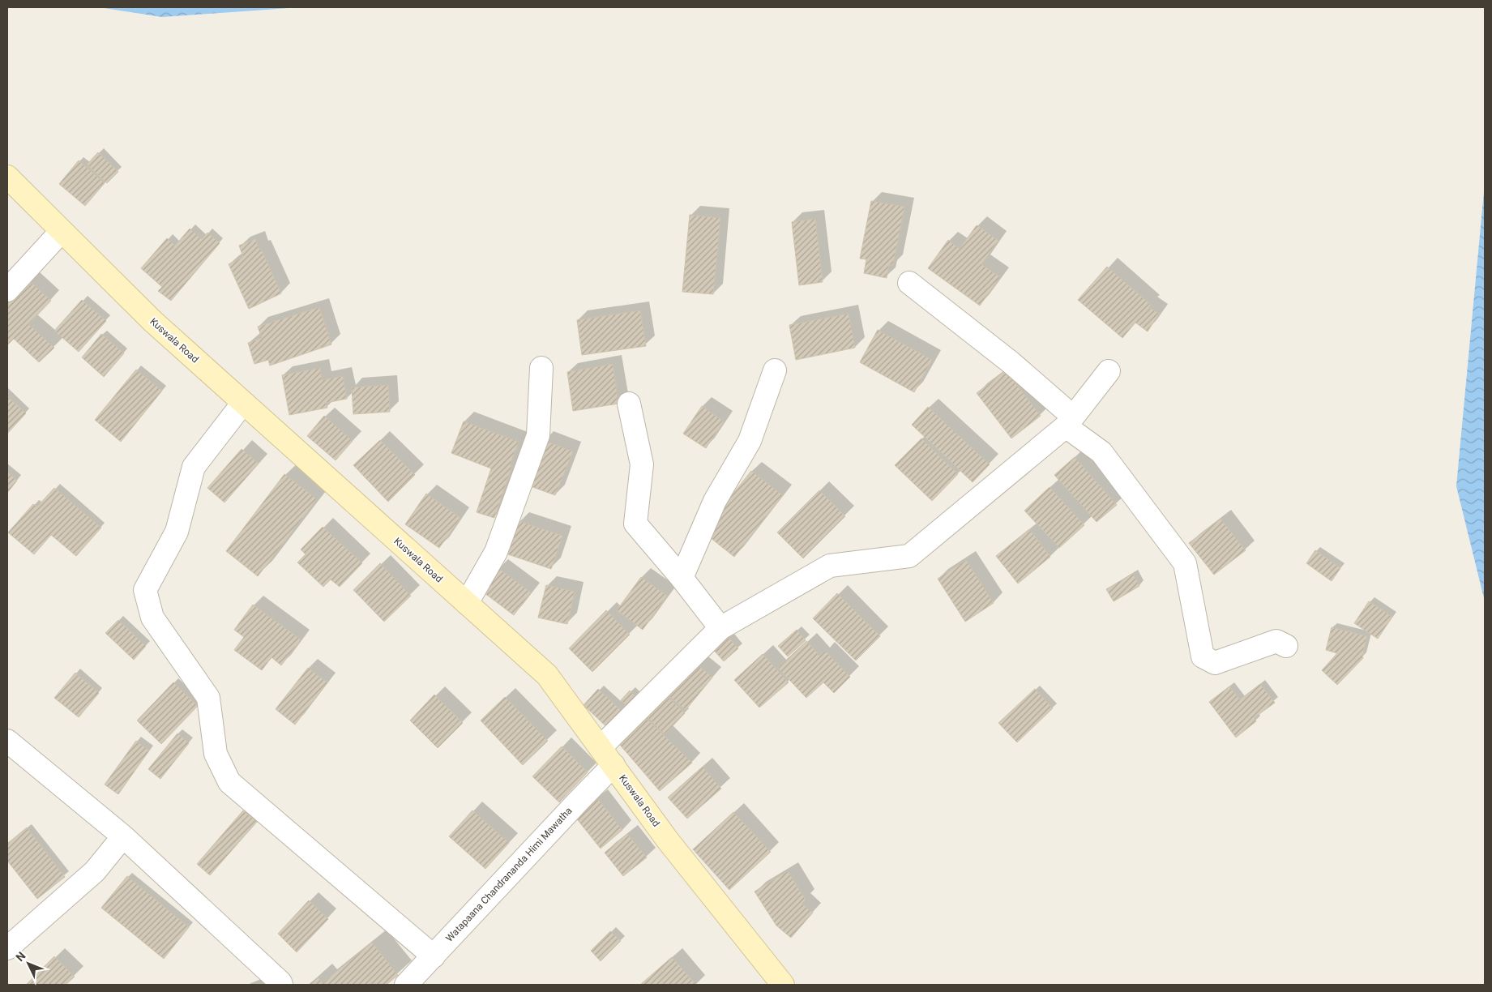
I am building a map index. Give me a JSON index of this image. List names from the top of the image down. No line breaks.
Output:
{"streets":{"street":["Kuswala Road","Watapaana Chandrananda Himi Mawatha"]},"crossings":[["Kuswala Road","Watapaana Chandrananda Himi Mawatha"]],"north":"top left"}
